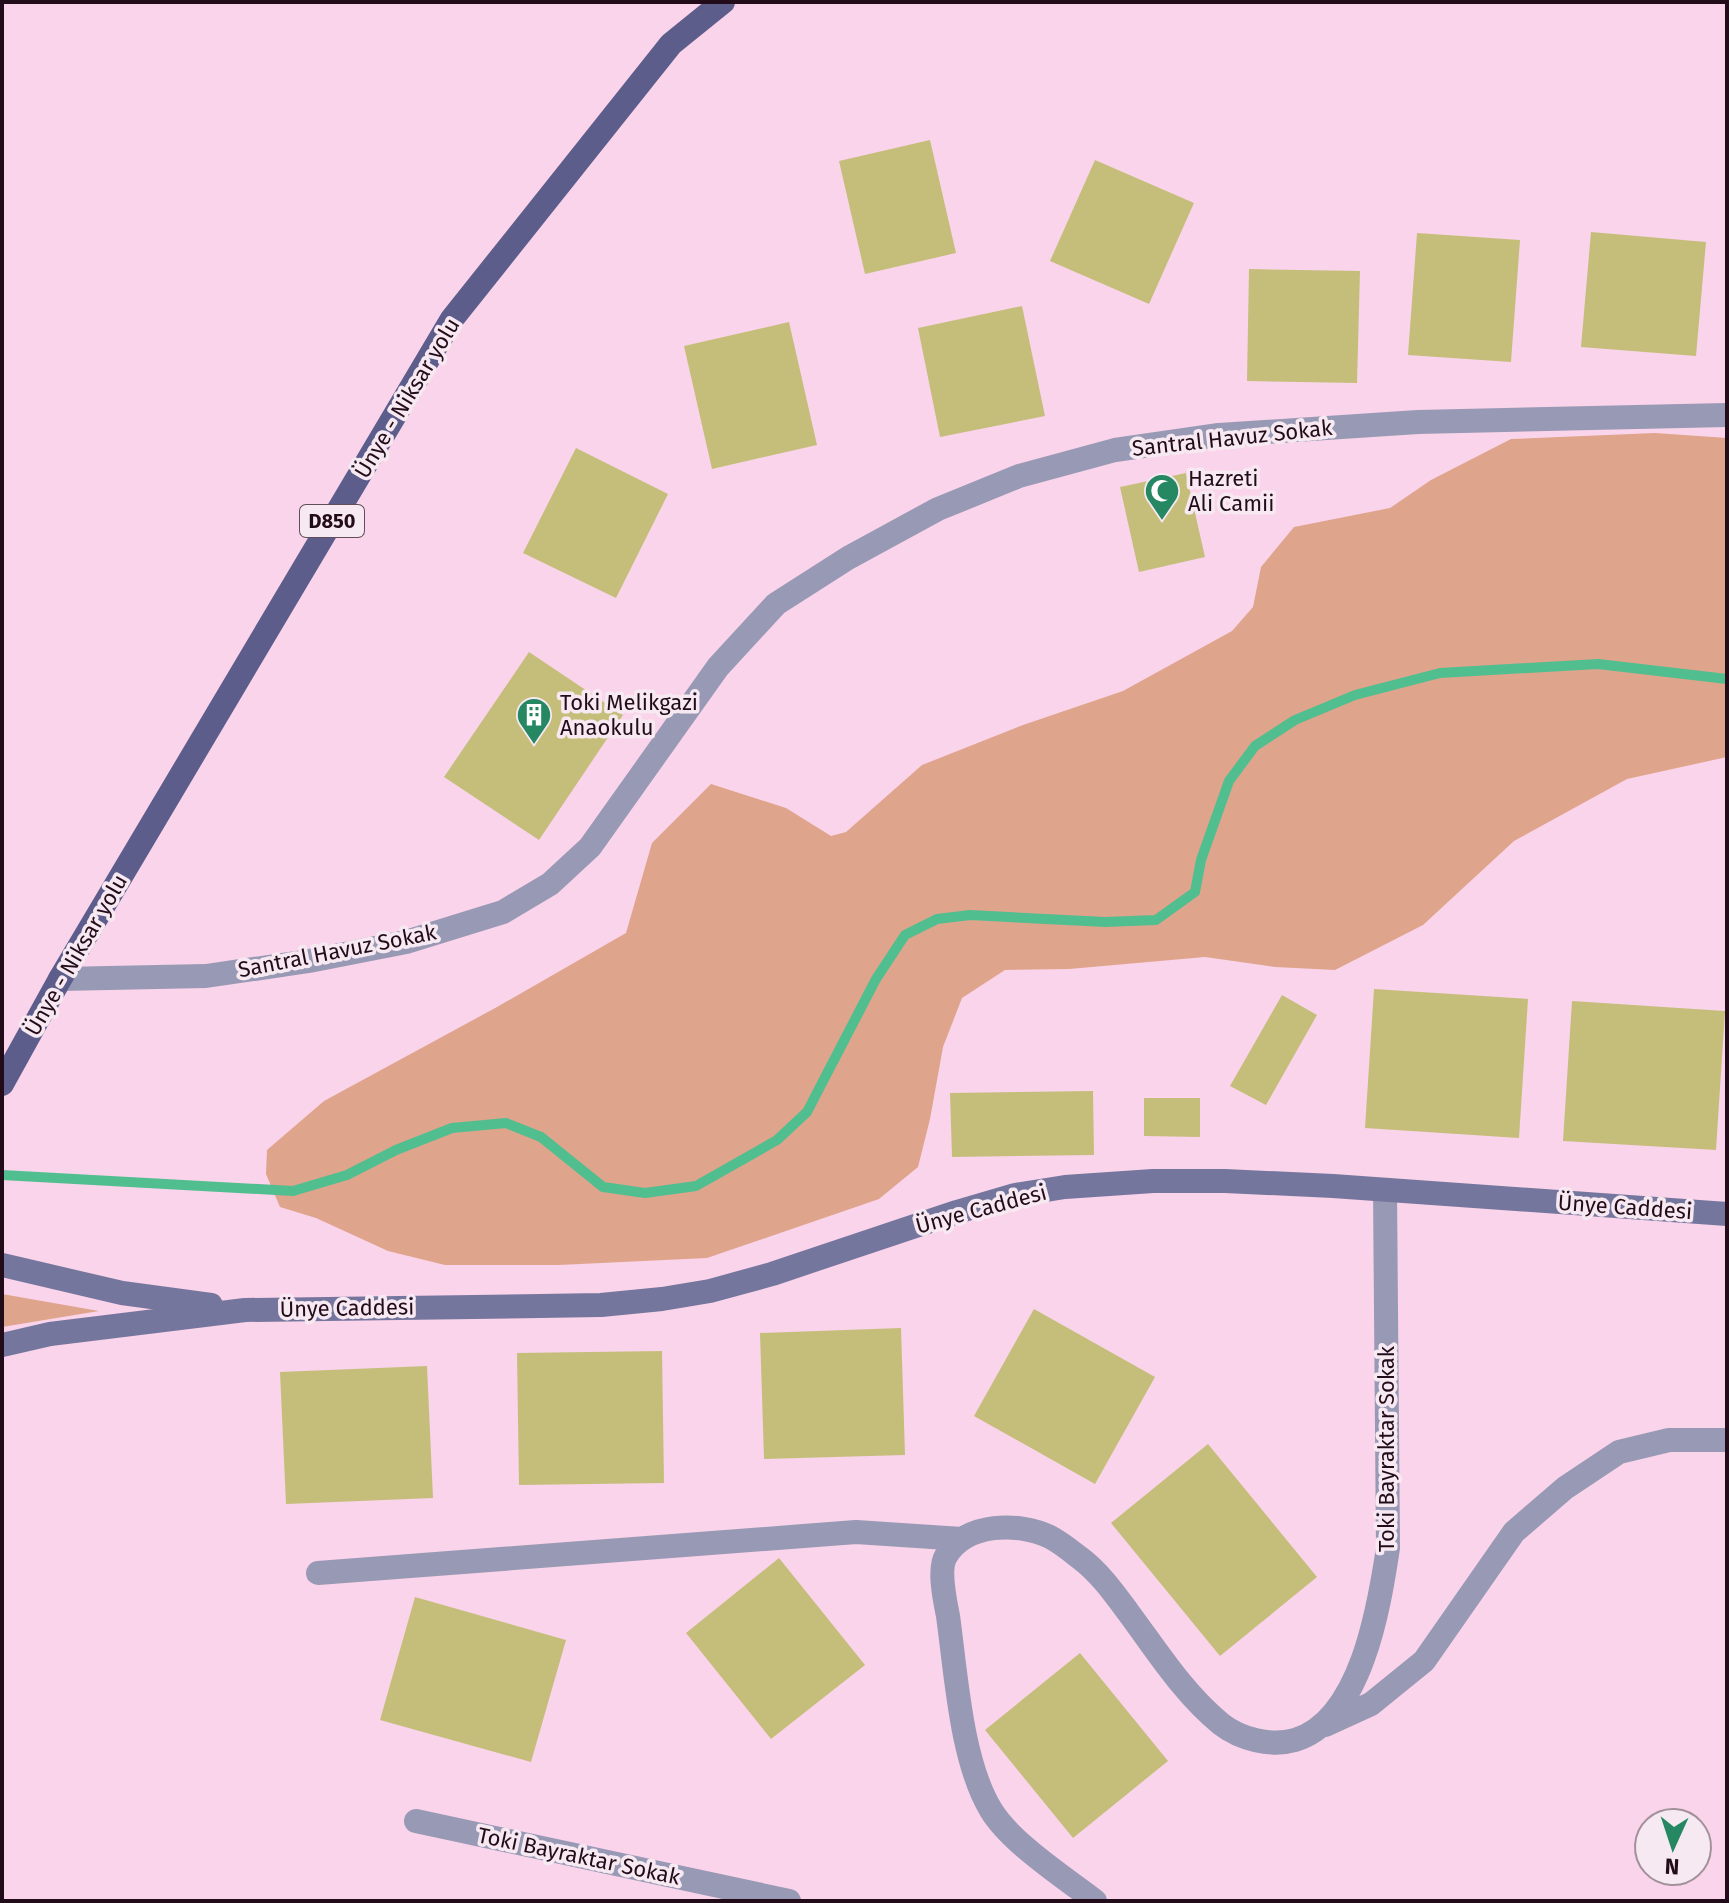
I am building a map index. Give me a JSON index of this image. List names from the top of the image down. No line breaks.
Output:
{"streets":{"main road":["Ünye - Niksar yolu","D850","Ünye Caddesi"],"street":["Santral Havuz Sokak","Toki Bayraktar Sokak"]},"crossings":[["Ünye - Niksar yolu","Santral Havuz Sokak"],["Ünye Caddesi","Toki Bayraktar Sokak"]],"places":{"mosque":["Hazreti Ali Camii"],"building":["Toki Melikgazi Anaokulu"]},"north":"bottom"}
